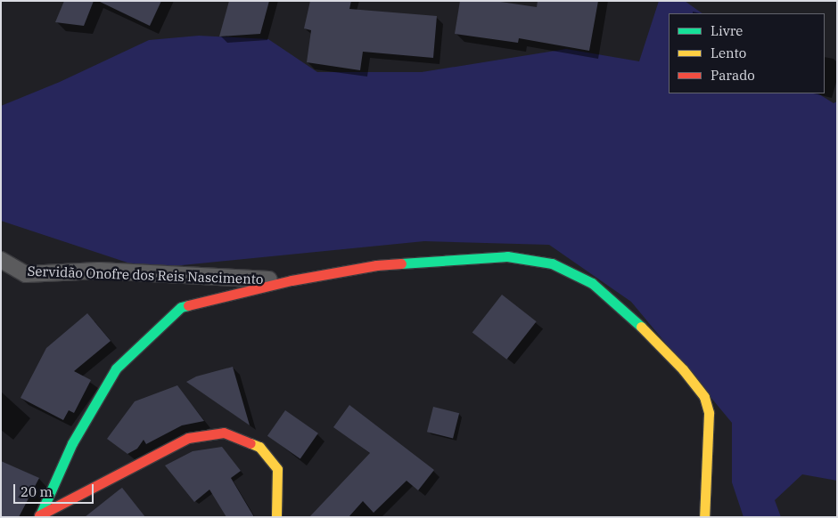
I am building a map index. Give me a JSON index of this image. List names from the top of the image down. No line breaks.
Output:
{"streets":{"lane":["Servidão Onofre dos Reis Nascimento"]},"legend":["Livre","Lento","Parado"],"scale_bar":"20 m"}
